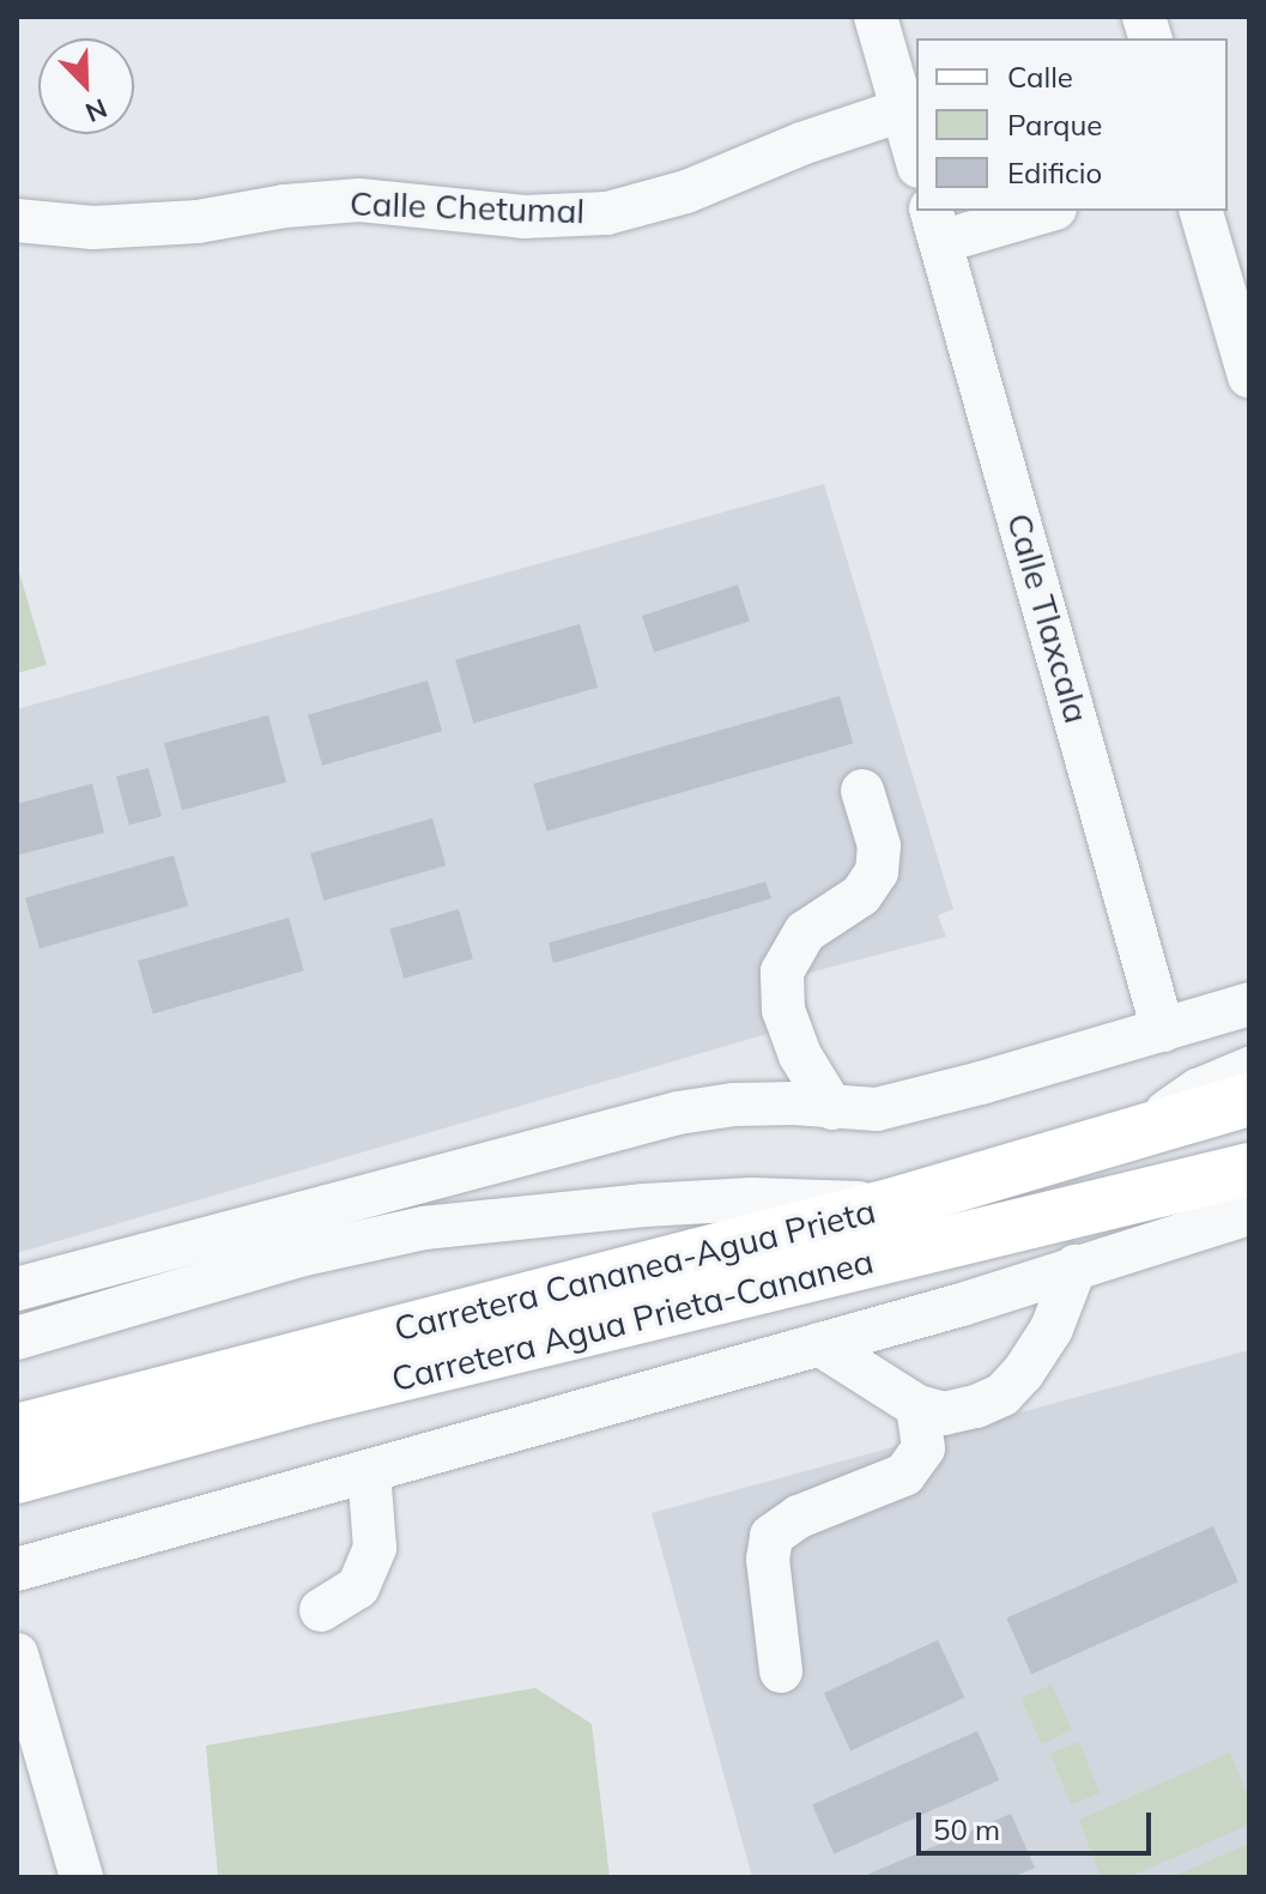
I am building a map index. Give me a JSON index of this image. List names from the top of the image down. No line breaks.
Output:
{"streets":{"main road":["Carretera Cananea-Agua Prieta","Carretera Agua Prieta-Cananea"],"street":["Calle Chetumal","Calle Tlaxcala"]},"legend":["Calle","Parque","Edificio"],"scale_bar":"50 m","north":"bottom right"}
